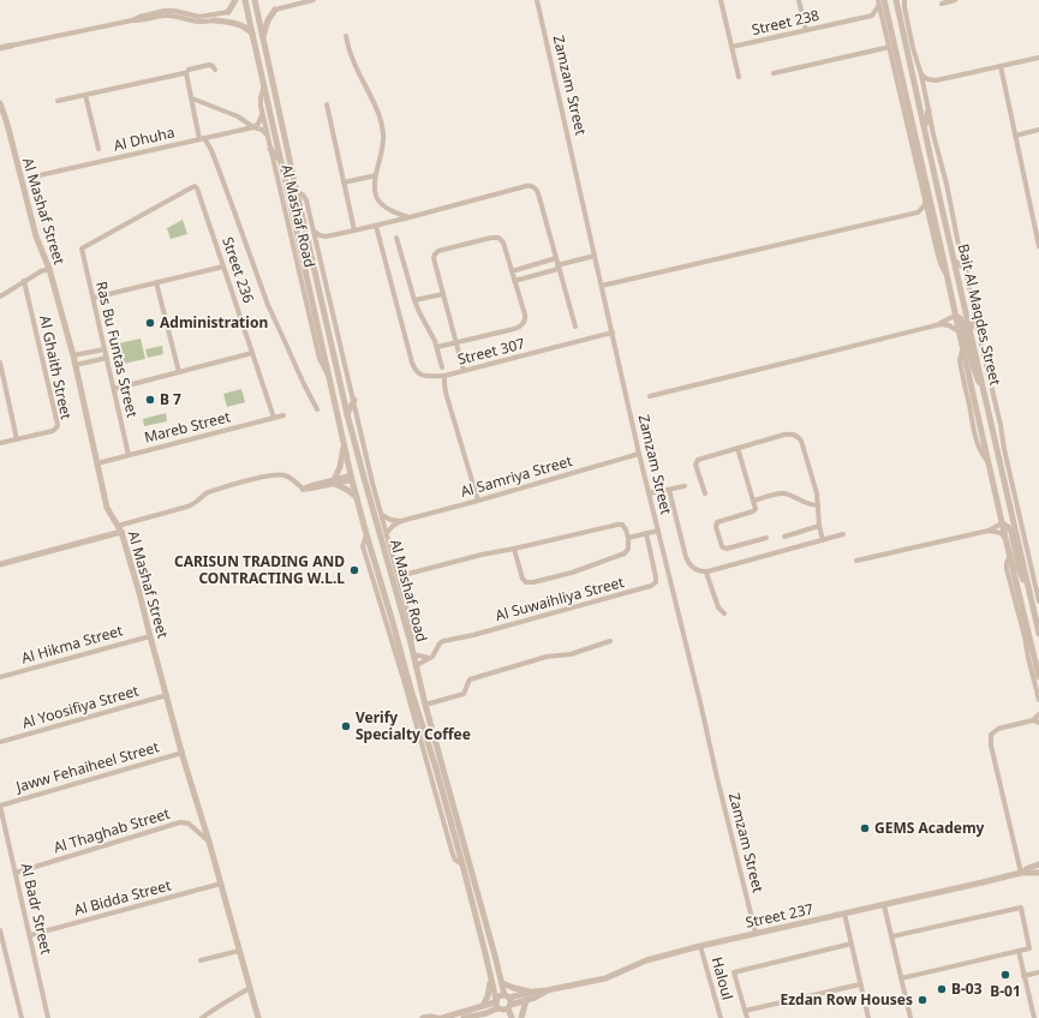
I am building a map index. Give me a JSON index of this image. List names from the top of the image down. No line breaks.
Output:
{"streets":{"street":["Street 238","Zamzam Street","Al Dhuha","Al Mashaf Street","Al Mashaf Road","Street 236","Bait Al Maqdes Street","Ras Bu Funtas Street","Street 307","Al Ghaith Street","Mareb Street","Al Samriya Street","Al Suwaihliya Street","Al Hikma Street","Al Yoosifiya Street","Jaww Fehaiheel Street","Al Thaghab Street","Al Bidda Street","Al Badr Street","Street 237","Haloul"]},"crossings":[["Zamzam Street","Street 307"],["Zamzam Street","Al Samriya Street"],["Zamzam Street","Street 237"],["Al Mashaf Street","Mareb Street"],["Al Mashaf Street","Al Hikma Street"],["Al Mashaf Street","Al Yoosifiya Street"],["Al Mashaf Street","Jaww Fehaiheel Street"],["Al Mashaf Street","Al Thaghab Street"],["Al Mashaf Street","Al Bidda Street"],["Al Mashaf Road","Al Samriya Street"],["Al Mashaf Road","Al Suwaihliya Street"],["Al Mashaf Road","Street 237"],["Street 236","Ras Bu Funtas Street"],["Street 236","Mareb Street"],["Ras Bu Funtas Street","Mareb Street"],["Street 307","Al Samriya Street"],["Jaww Fehaiheel Street","Al Badr Street"],["Al Thaghab Street","Al Badr Street"],["Al Bidda Street","Al Badr Street"],["Street 237","Haloul"]],"places":["Administration","B 7","CARISUN TRADING AND CONTRACTING W.L.L","Verify Specialty Coffee","GEMS Academy","B-01","B-03","Ezdan Row Houses"]}
